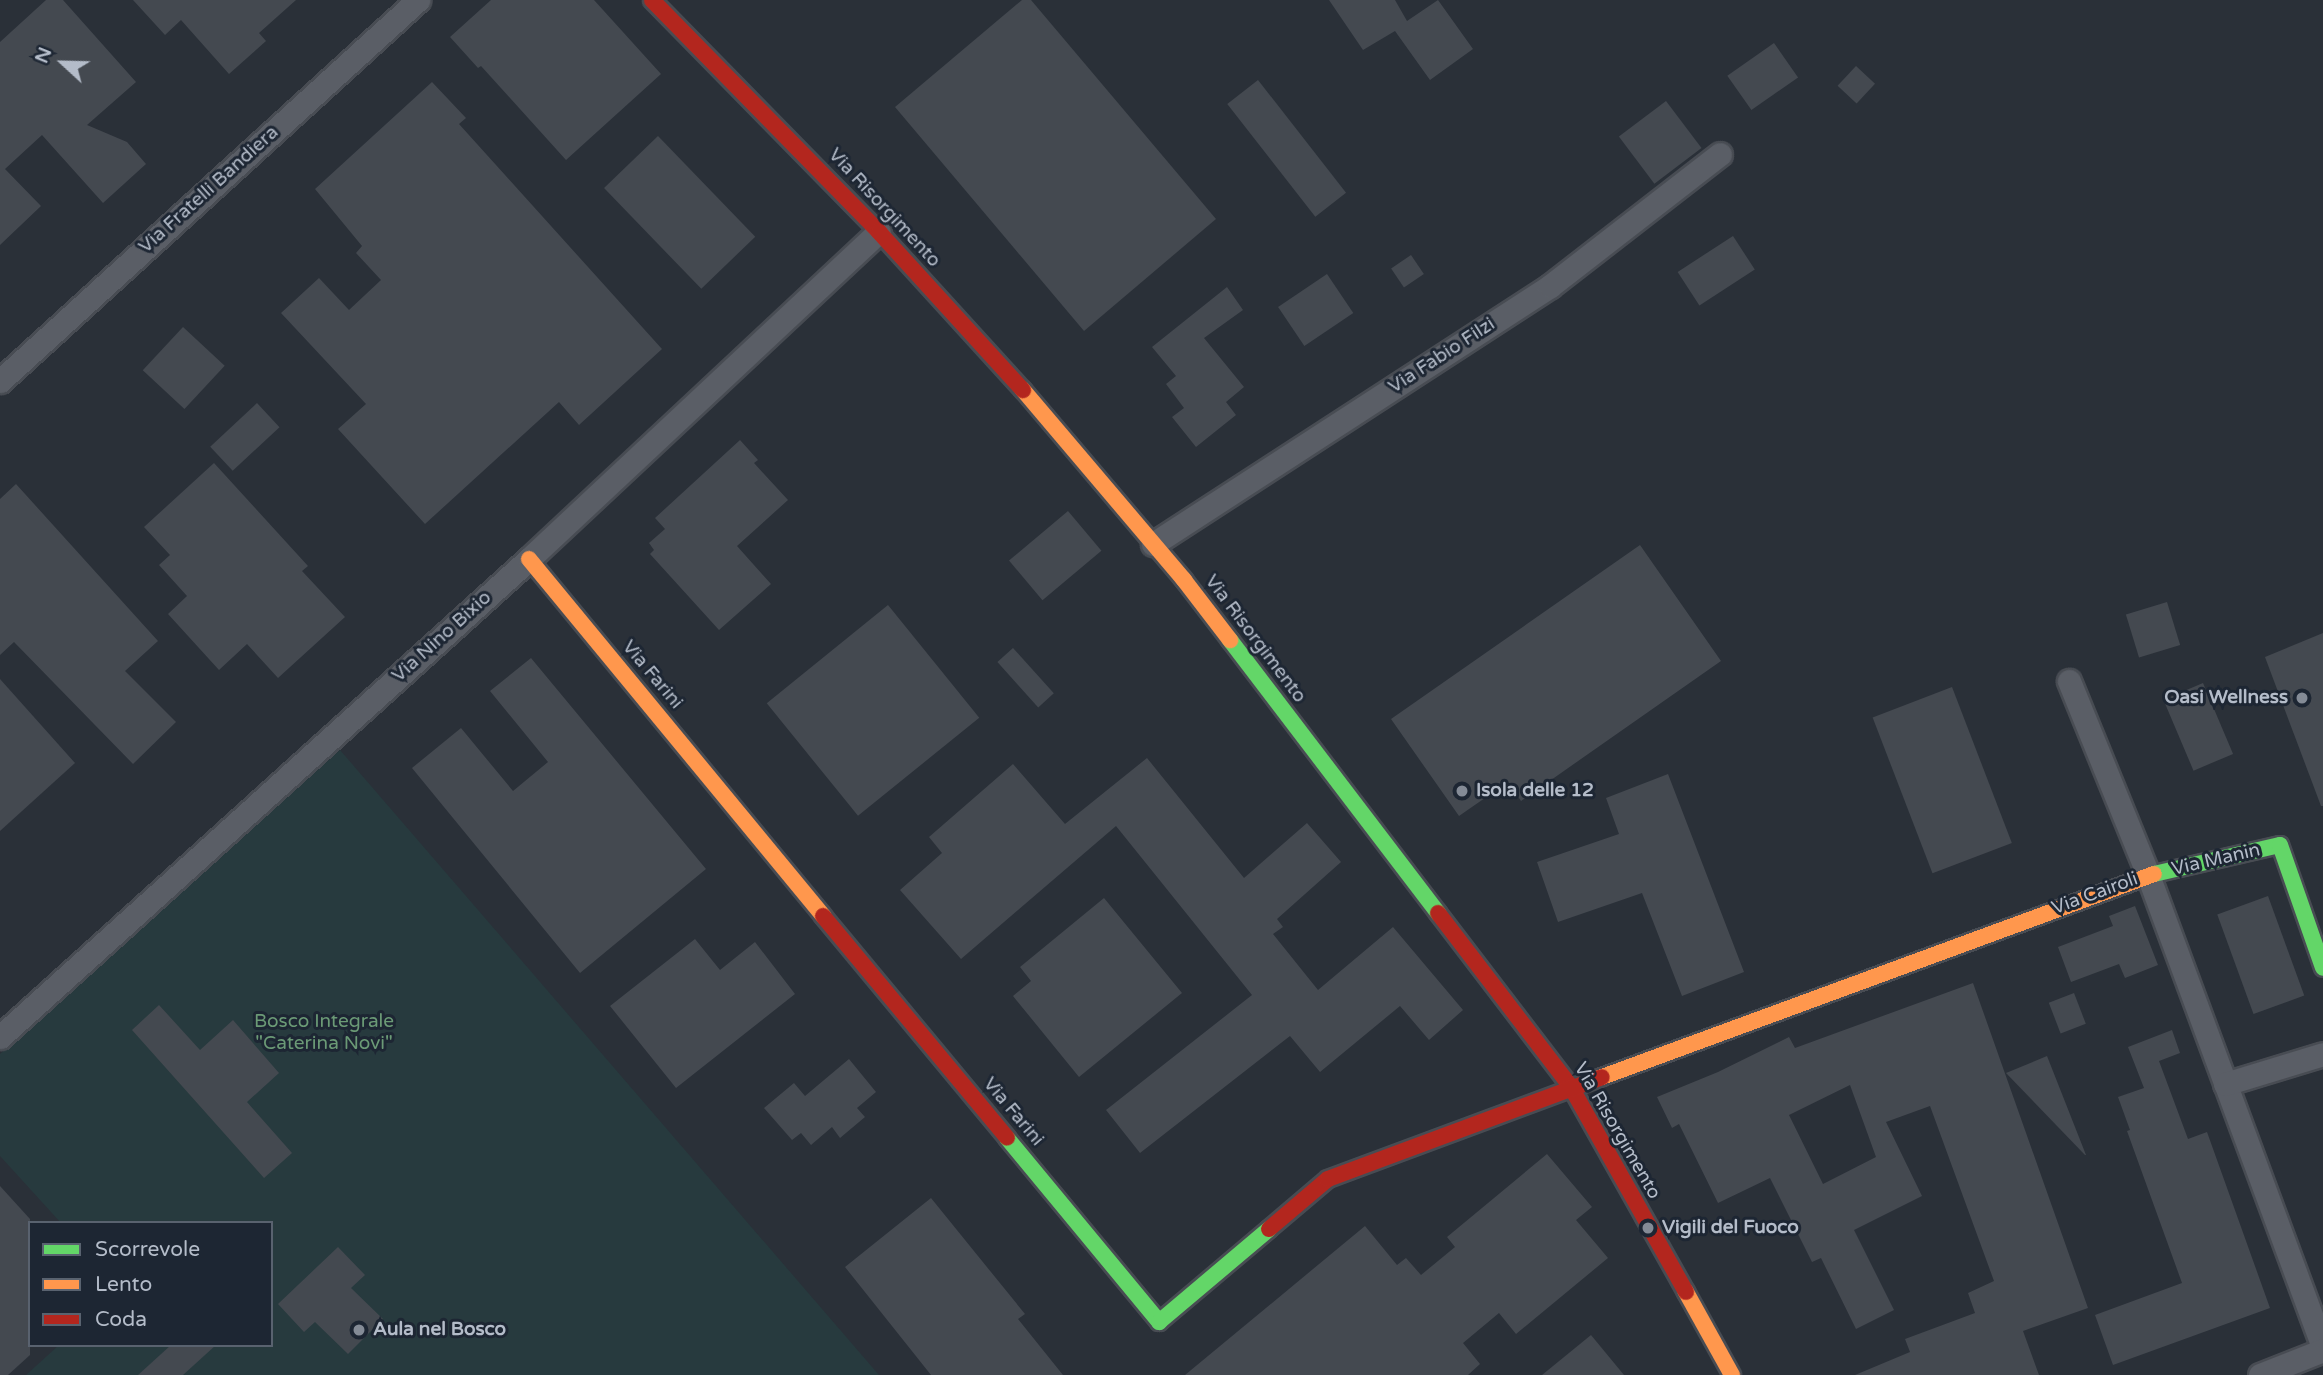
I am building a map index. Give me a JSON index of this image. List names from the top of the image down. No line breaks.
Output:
{"streets":{"street":["Via Fratelli Bandiera","Via Risorgimento","Via Fabio Filzi","Via Nino Bixio","Via Farini","Via Manin","Via Cairoli"]},"crossings":[["Via Risorgimento","Via Fabio Filzi"],["Via Risorgimento","Via Nino Bixio"],["Via Risorgimento","Via Farini"],["Via Risorgimento","Via Cairoli"],["Via Nino Bixio","Via Farini"],["Via Farini","Via Cairoli"],["Via Manin","Via Cairoli"]],"parks":["Bosco Integrale \"Caterina Novi\""],"places":["Oasi Wellness","Isola delle 12","Vigili del Fuoco","Aula nel Bosco"],"legend":["Scorrevole","Lento","Coda"],"north":"left"}
